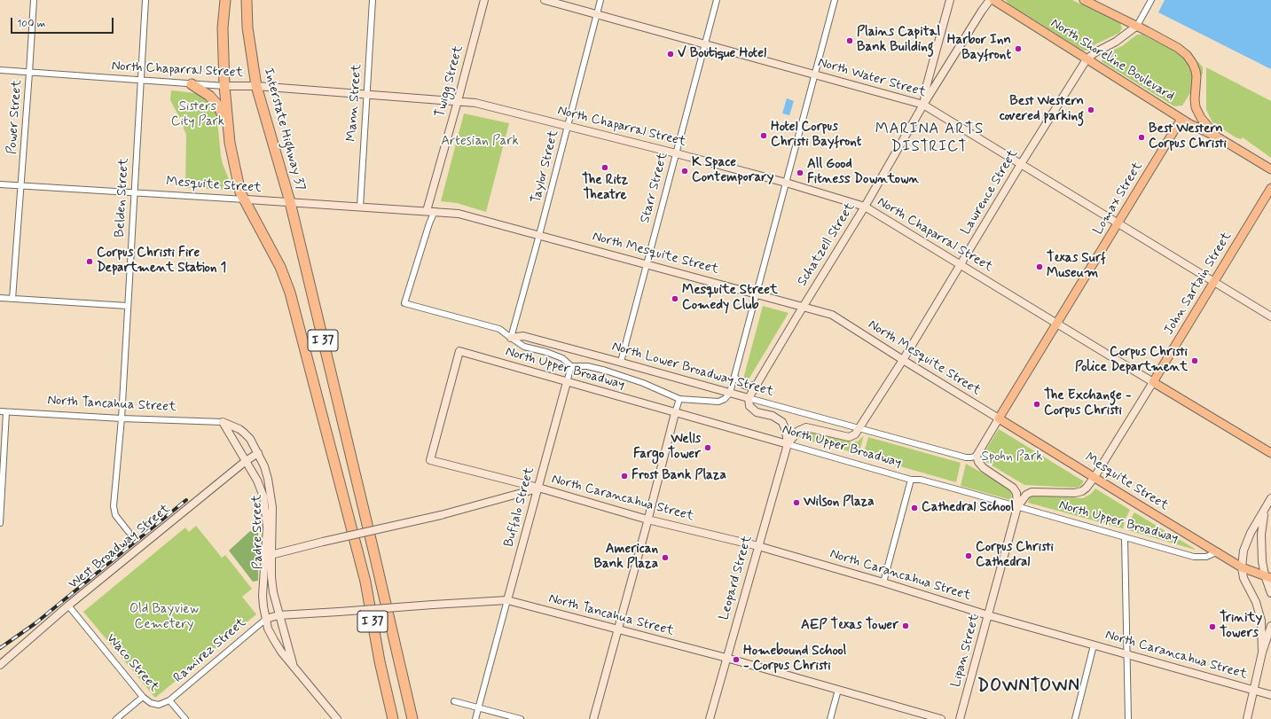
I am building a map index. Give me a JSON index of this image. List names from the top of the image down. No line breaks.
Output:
{"streets":{"highway":["Interstate Highway 37","I 37"],"main road":["North Shoreline Boulevard","North Chaparral Street","North Water Street","Twigg Street","Mesquite Street","Lawrence Street","Lomax Street","Schatzell Street","North Mesquite Street","John Sartain Street","North Upper Broadway","North Lower Broadway Street","North Tancahua Street","North Carancahua Street","Buffalo Street","Padre Street","West Broadway Street","Leopard Street","Lipan Street"],"street":["Mann Street","Power Street","Taylor Street","Starr Street","Belden Street","Ramirez Street","Waco Street"]},"crossings":[["North Shoreline Boulevard","Lawrence Street"],["North Shoreline Boulevard","Lomax Street"],["North Chaparral Street","Twigg Street"],["North Chaparral Street","Mann Street"],["North Chaparral Street","Power Street"],["North Chaparral Street","Interstate Highway 37"],["North Chaparral Street","Taylor Street"],["North Chaparral Street","Starr Street"],["North Chaparral Street","Lawrence Street"],["North Chaparral Street","Belden Street"],["North Chaparral Street","Lomax Street"],["North Chaparral Street","Schatzell Street"],["North Chaparral Street","John Sartain Street"],["North Water Street","Taylor Street"],["North Water Street","Starr Street"],["North Water Street","Lawrence Street"],["North Water Street","Lomax Street"],["North Water Street","Schatzell Street"],["North Water Street","John Sartain Street"],["Twigg Street","Mesquite Street"],["Twigg Street","North Mesquite Street"],["Mann Street","Mesquite Street"],["Power Street","Mesquite Street"],["Interstate Highway 37","Mesquite Street"],["Interstate Highway 37","I 37"],["Taylor Street","North Mesquite Street"],["Taylor Street","North Lower Broadway Street"],["Mesquite Street","Belden Street"],["Mesquite Street","Lomax Street"],["Mesquite Street","North Mesquite Street"],["Mesquite Street","John Sartain Street"],["Mesquite Street","I 37"],["Mesquite Street","North Upper Broadway"],["Starr Street","North Mesquite Street"],["Starr Street","North Lower Broadway Street"],["Lawrence Street","North Mesquite Street"],["Lawrence Street","North Lower Broadway Street"],["Belden Street","North Tancahua Street"],["Lomax Street","North Mesquite Street"],["Schatzell Street","North Mesquite Street"],["Schatzell Street","North Lower Broadway Street"],["John Sartain Street","North Upper Broadway"],["John Sartain Street","Lipan Street"],["North Upper Broadway","North Carancahua Street"],["North Upper Broadway","Buffalo Street"],["North Upper Broadway","Leopard Street"],["North Upper Broadway","Lipan Street"],["North Tancahua Street","Buffalo Street"],["North Tancahua Street","Padre Street"],["North Tancahua Street","Leopard Street"],["North Tancahua Street","Ramirez Street"],["North Carancahua Street","Buffalo Street"],["North Carancahua Street","Padre Street"],["North Carancahua Street","Leopard Street"],["North Carancahua Street","Lipan Street"],["Padre Street","West Broadway Street"],["Padre Street","Ramirez Street"],["West Broadway Street","Waco Street"],["Ramirez Street","Waco Street"]],"districts":["MARINA ARTS DISTRICT","DOWNTOWN"],"parks":["Sisters City Park","Artesian Park","Spohn Park","Old Bayview Cemetery"],"places":["Plains Capital Bank Building","Harbor Inn Bayfront","V Boutique Hotel","Best Western covered parking","Hotel Corpus Christi Bayfront","Best Western Corpus Christi","The Ritz Theatre","K Space Contemporary","All Good Fitness Downtown","Corpus Christi Fire Department Station 1","Texas Surf Museum","Mesquite Street Comedy Club","Corpus Christi Police Department","The Exchange - Corpus Christi","Wells Fargo Tower","Frost Bank Plaza","Wilson Plaza","Cathedral School","Corpus Christi Cathedral","American Bank Plaza","AEP Texas Tower","Trinity Towers","Homebound School - Corpus Christi"],"scale_bar":"100 m"}
